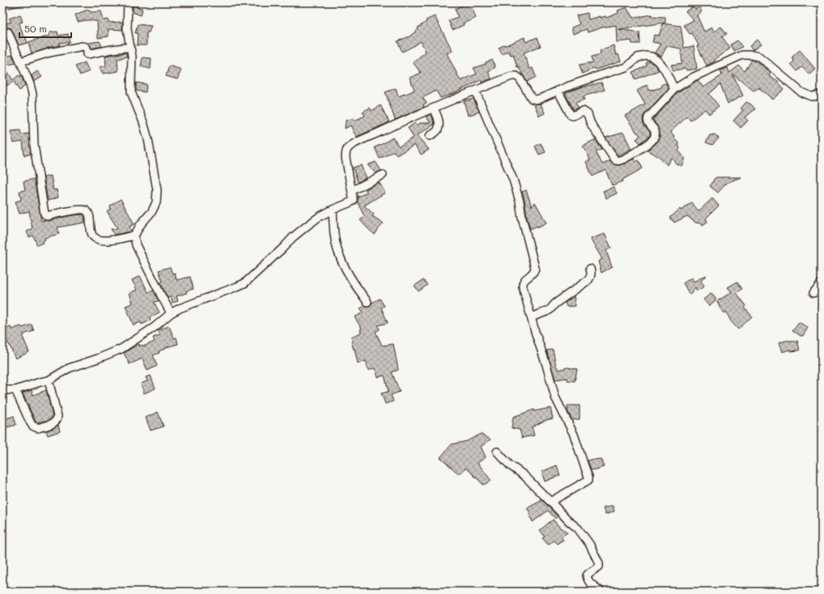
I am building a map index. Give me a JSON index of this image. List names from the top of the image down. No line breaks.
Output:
{"scale_bar":"50 m"}
